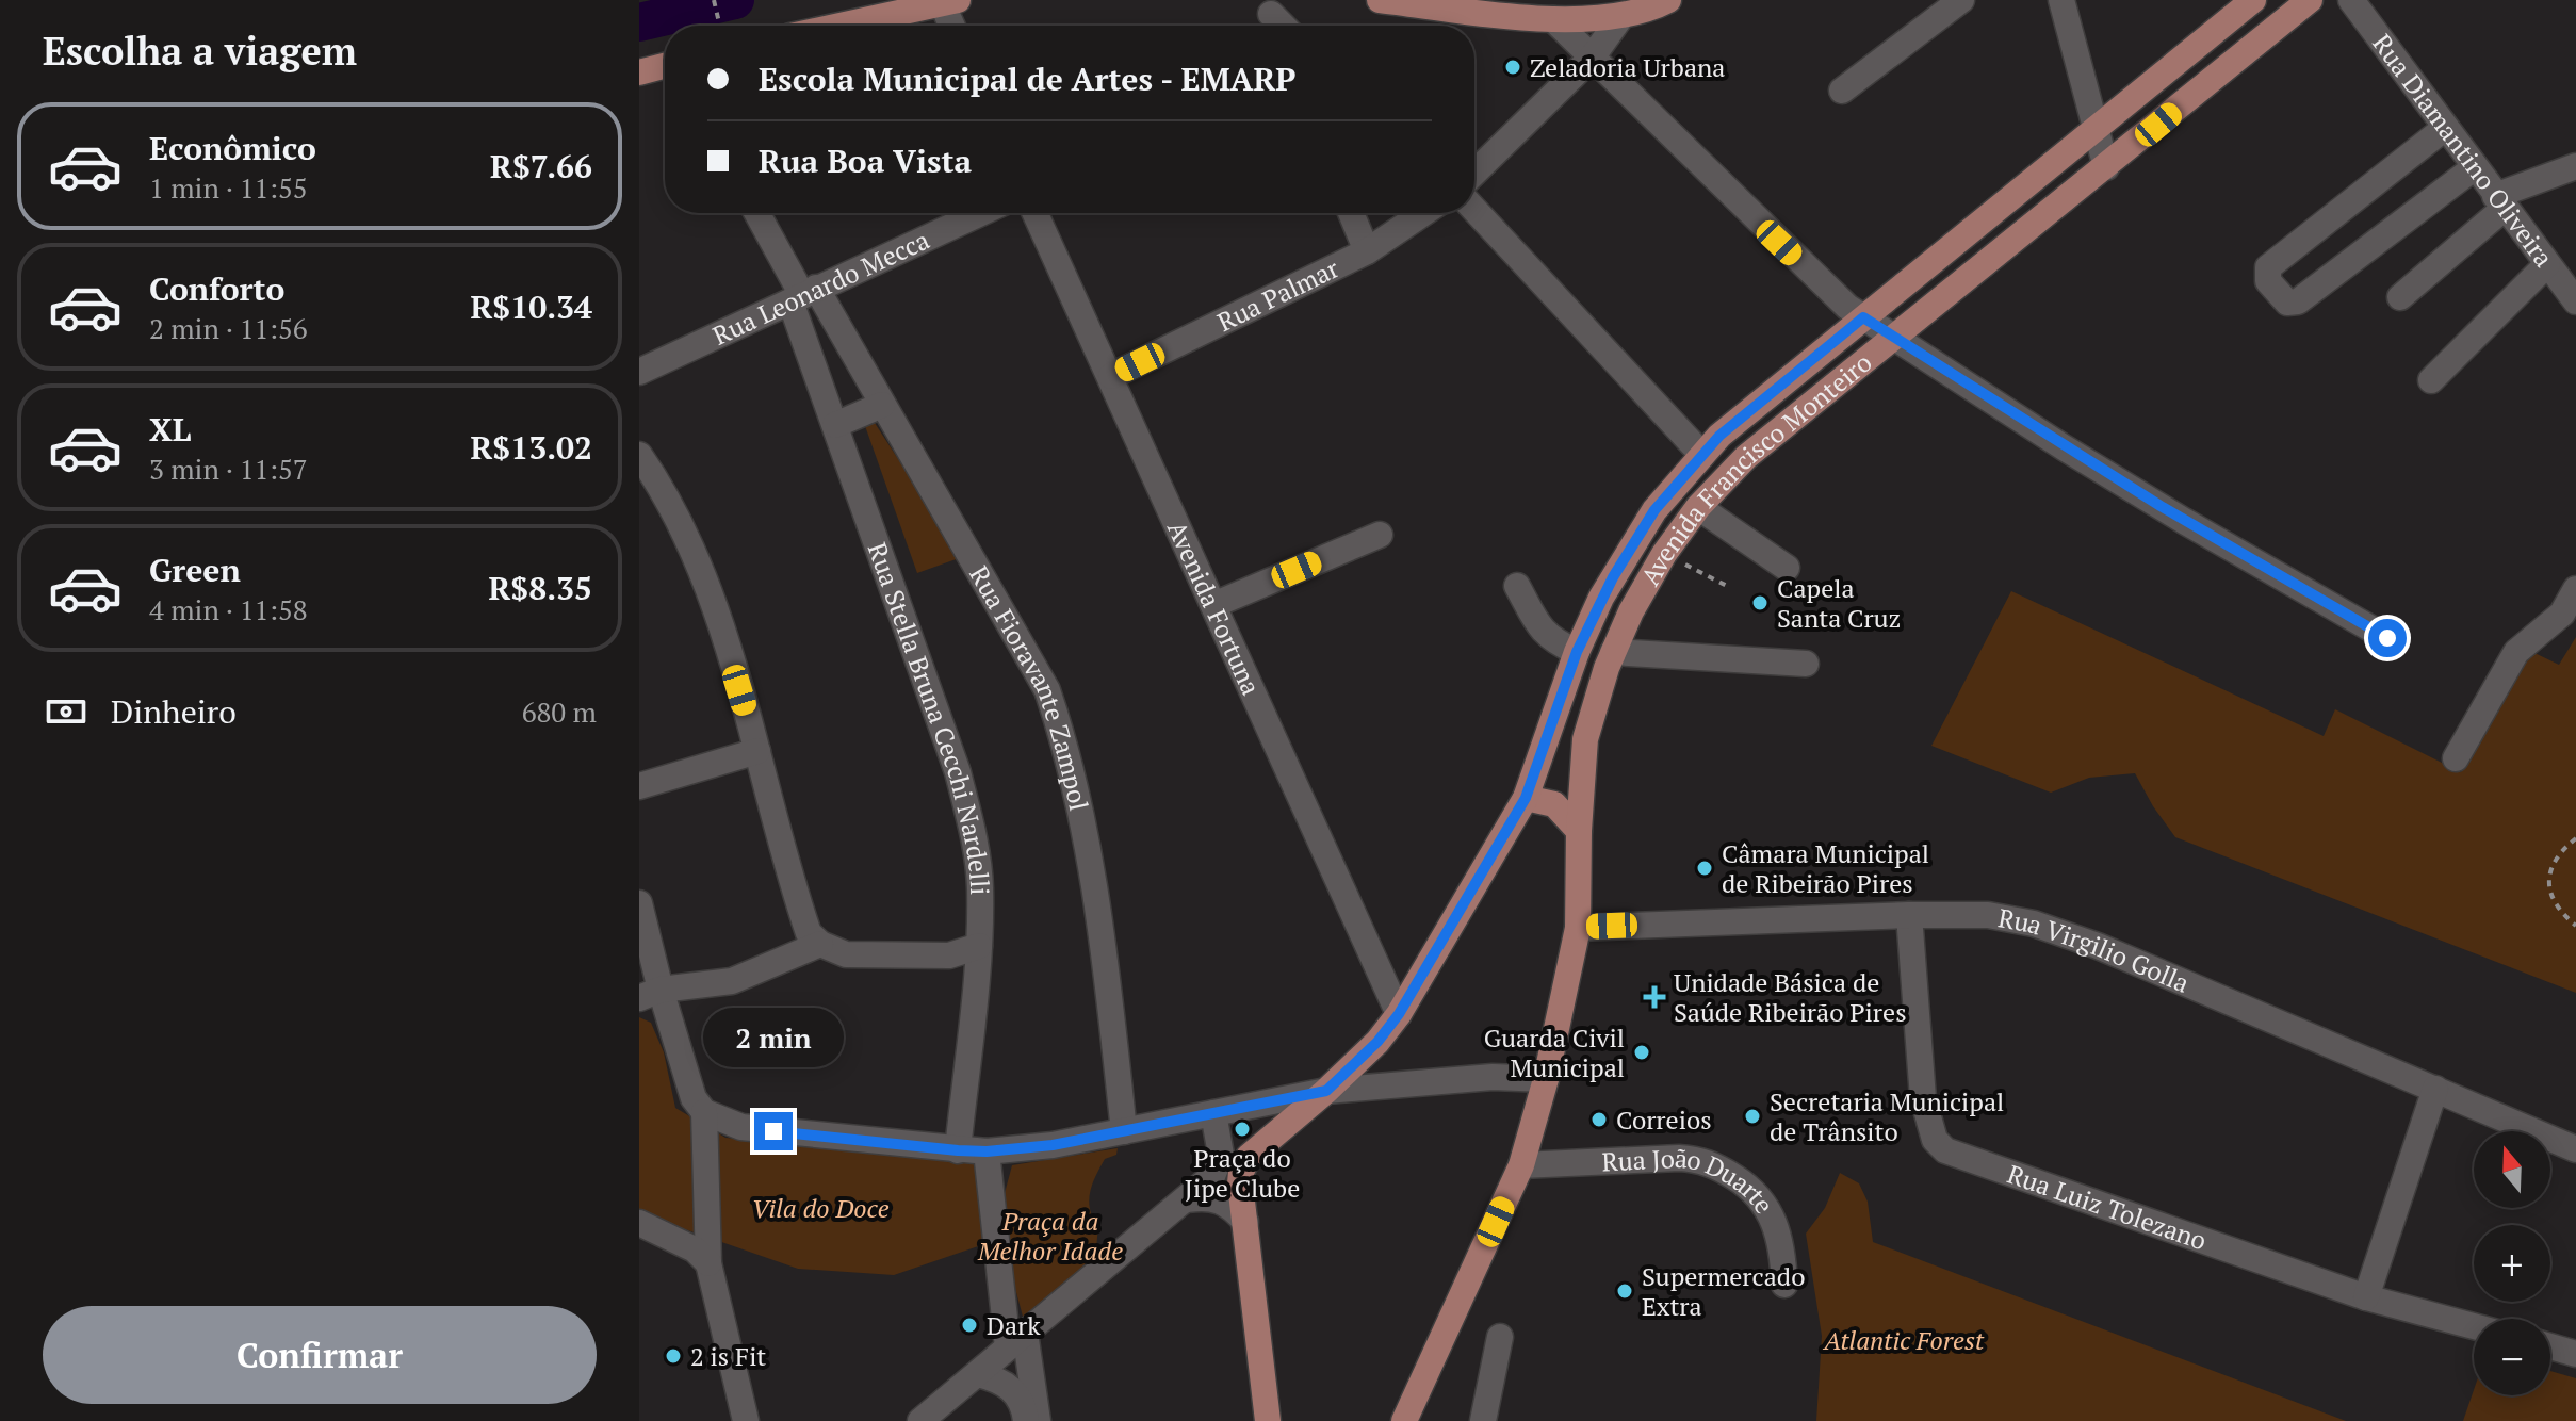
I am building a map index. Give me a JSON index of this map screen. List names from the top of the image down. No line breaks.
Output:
{"streets":{"main road":["Avenida Francisco Monteiro"],"street":["Rua Diamantino Oliveira","Rua Leonardo Mecca","Rua Palmar","Avenida Fortuna","Rua Fioravante Zampol","Rua Stella Bruna Cecchi Nardelli","Rua Virgilio Golla","Rua João Duarte","Rua Luiz Tolezano"]},"crossings":[["Rua Leonardo Mecca","Rua Fioravante Zampol"],["Rua Leonardo Mecca","Rua Stella Bruna Cecchi Nardelli"],["Rua Palmar","Avenida Fortuna"],["Avenida Francisco Monteiro","Avenida Fortuna"],["Avenida Francisco Monteiro","Rua Virgilio Golla"],["Avenida Francisco Monteiro","Rua João Duarte"],["Rua Fioravante Zampol","Rua Stella Bruna Cecchi Nardelli"],["Rua Virgilio Golla","Rua Luiz Tolezano"]],"parks":["Vila do Doce","Praça da Melhor Idade","Atlantic Forest"],"places":{"other":["Zeladoria Urbana","Capela Santa Cruz","Câmara Municipal de Ribeirão Pires","Guarda Civil Municipal","Secretaria Municipal de Trânsito","Correios","Praça do Jipe Clube","Supermercado Extra","Dark","2 is Fit"],"health":["Unidade Básica de Saúde Ribeirão Pires"]},"north":"top","page":{"heading":"Escolha a viagem","banner":["Escola Municipal de Artes - EMARP","Rua Boa Vista"],"list":[{"name":"Econômico","note":"1 min · 11:55","value":"R$7.66"},{"name":"Conforto","note":"2 min · 11:56","value":"R$10.34"},{"name":"XL","note":"3 min · 11:57","value":"R$13.02"},{"name":"Green","note":"4 min · 11:58","value":"R$8.35"}],"pay":["Dinheiro","680 m"],"bubble":"2 min","map_buttons":["+","−"],"buttons":"Confirmar"}}
